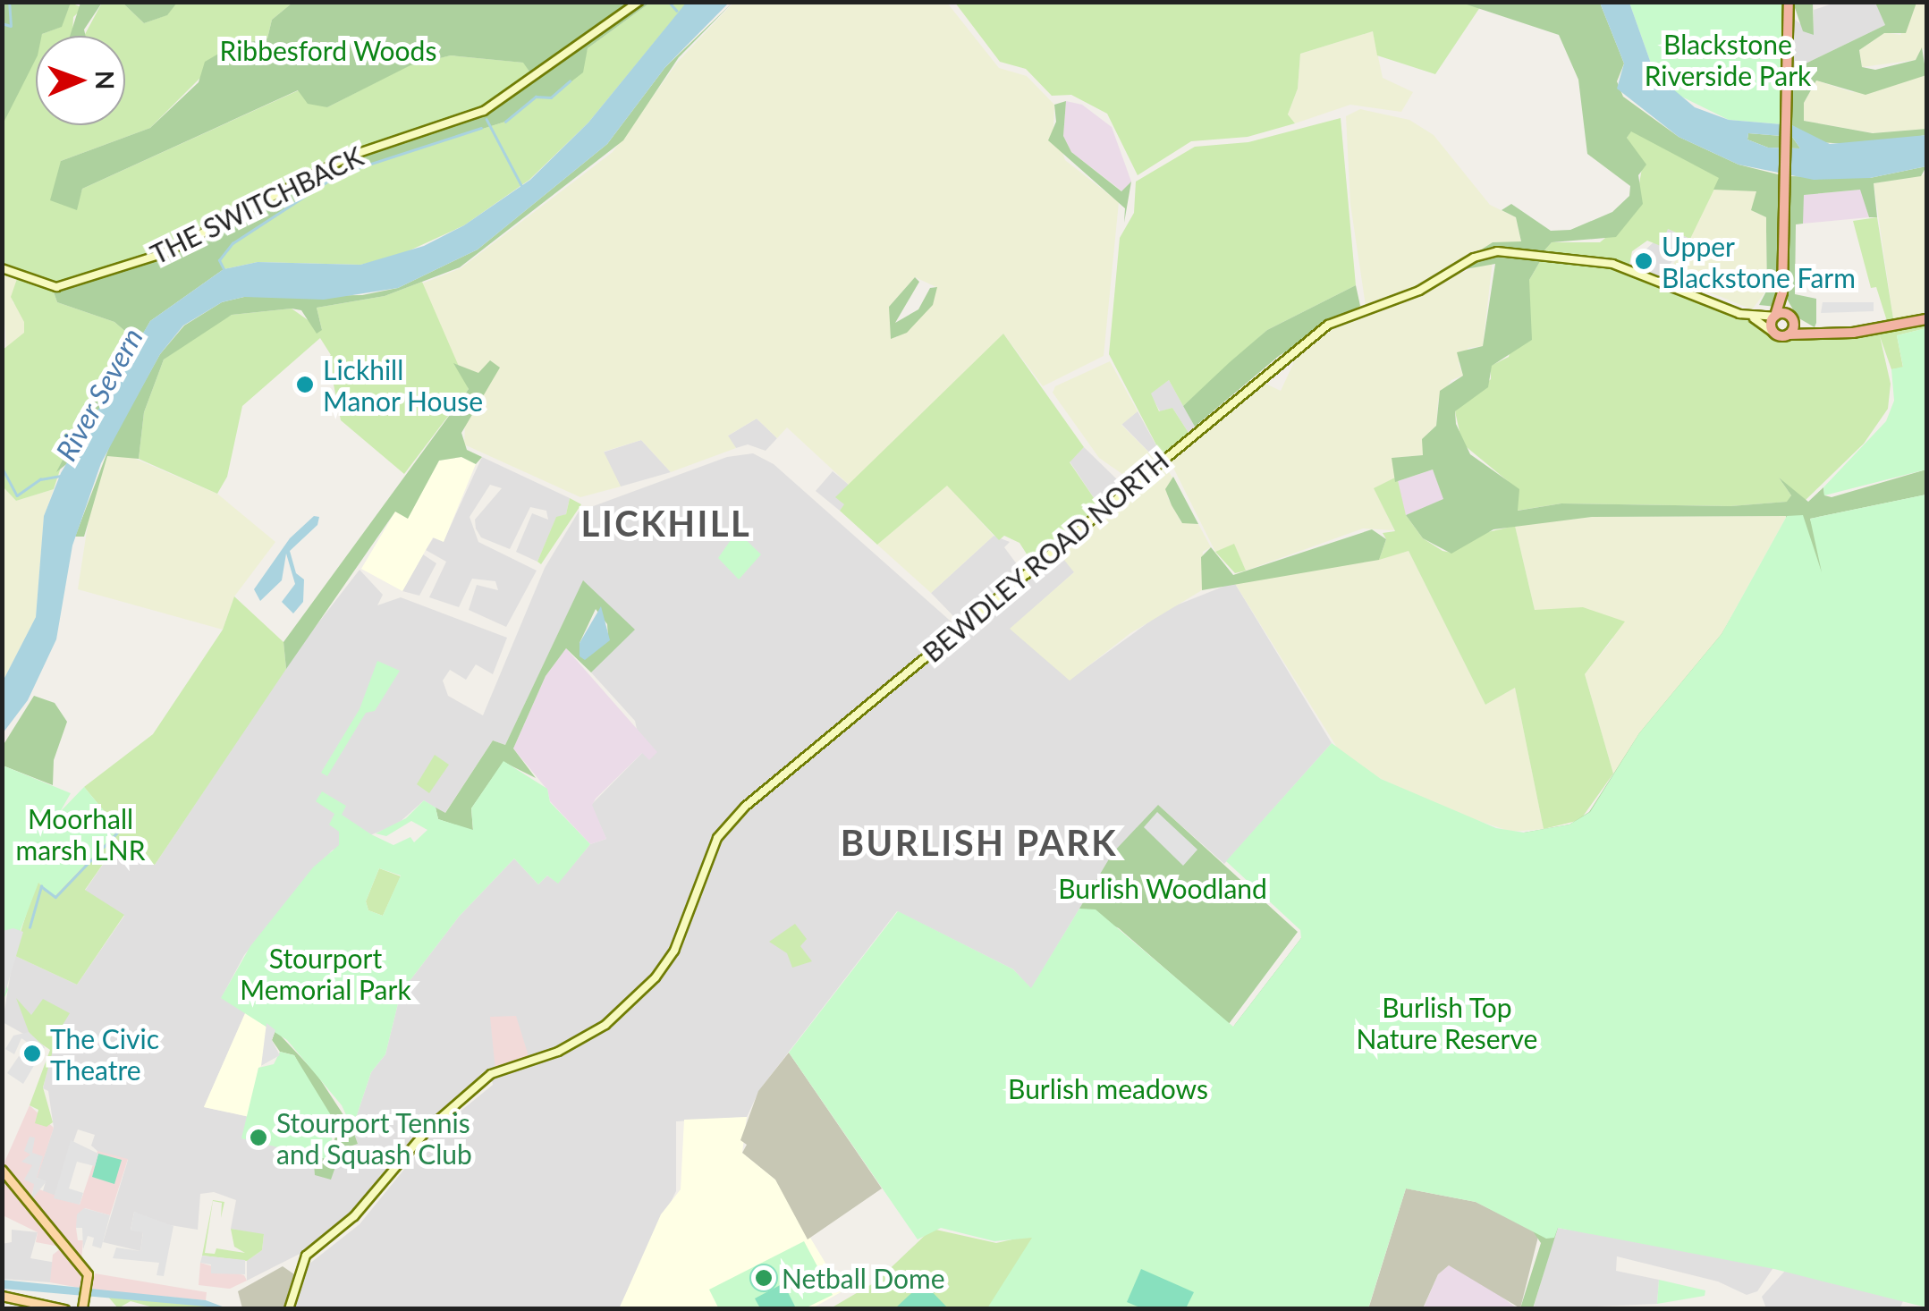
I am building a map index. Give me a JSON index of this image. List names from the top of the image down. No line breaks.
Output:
{"streets":{"main road":["THE SWITCHBACK","BEWDLEY ROAD NORTH"]},"districts":["LICKHILL","BURLISH PARK"],"water":["River Severn"],"parks":["Blackstone Riverside Park","Ribbesford Woods","Moorhall marsh LNR","Burlish Woodland","Stourport Memorial Park","Burlish Top Nature Reserve","Burlish meadows"],"places":["Upper Blackstone Farm","Lickhill Manor House","The Civic Theatre","Stourport Tennis and Squash Club","Netball Dome"],"north":"right"}
